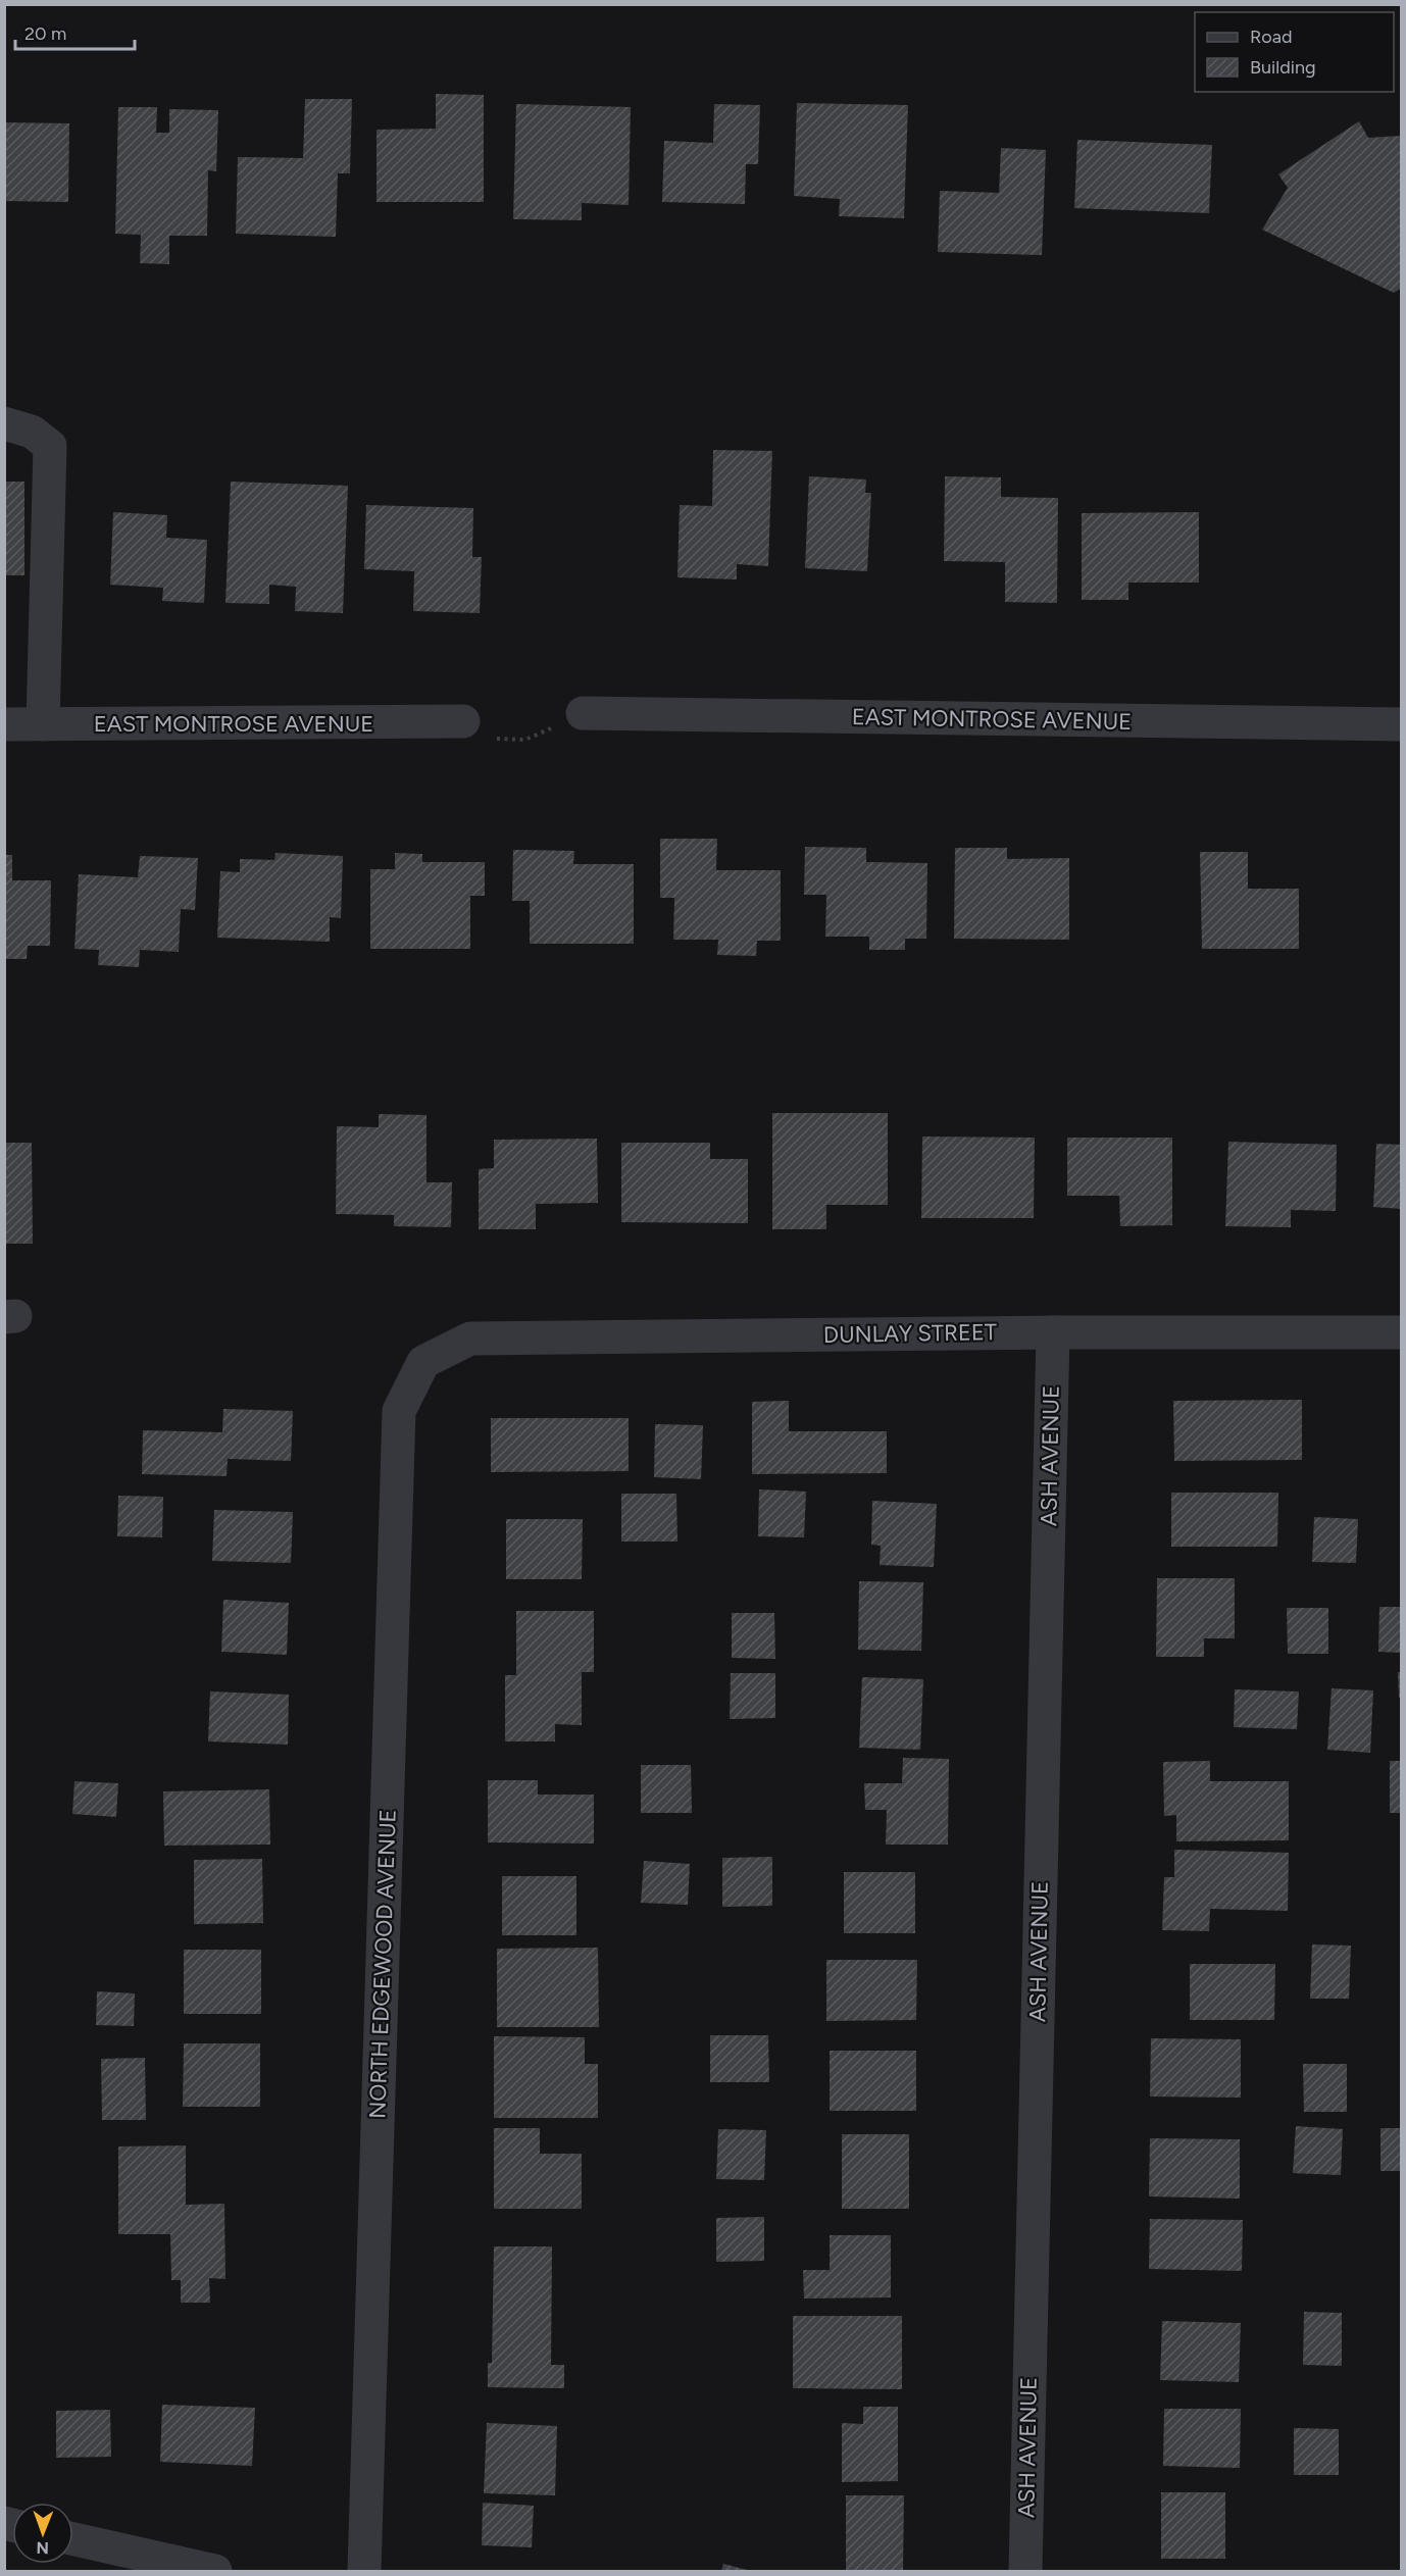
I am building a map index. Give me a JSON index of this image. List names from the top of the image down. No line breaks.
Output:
{"streets":{"street":["EAST MONTROSE AVENUE","DUNLAY STREET","ASH AVENUE","NORTH EDGEWOOD AVENUE"]},"crossings":[["DUNLAY STREET","ASH AVENUE"],["DUNLAY STREET","NORTH EDGEWOOD AVENUE"]],"legend":["Road","Building"],"scale_bar":"20 m","north":"bottom"}
